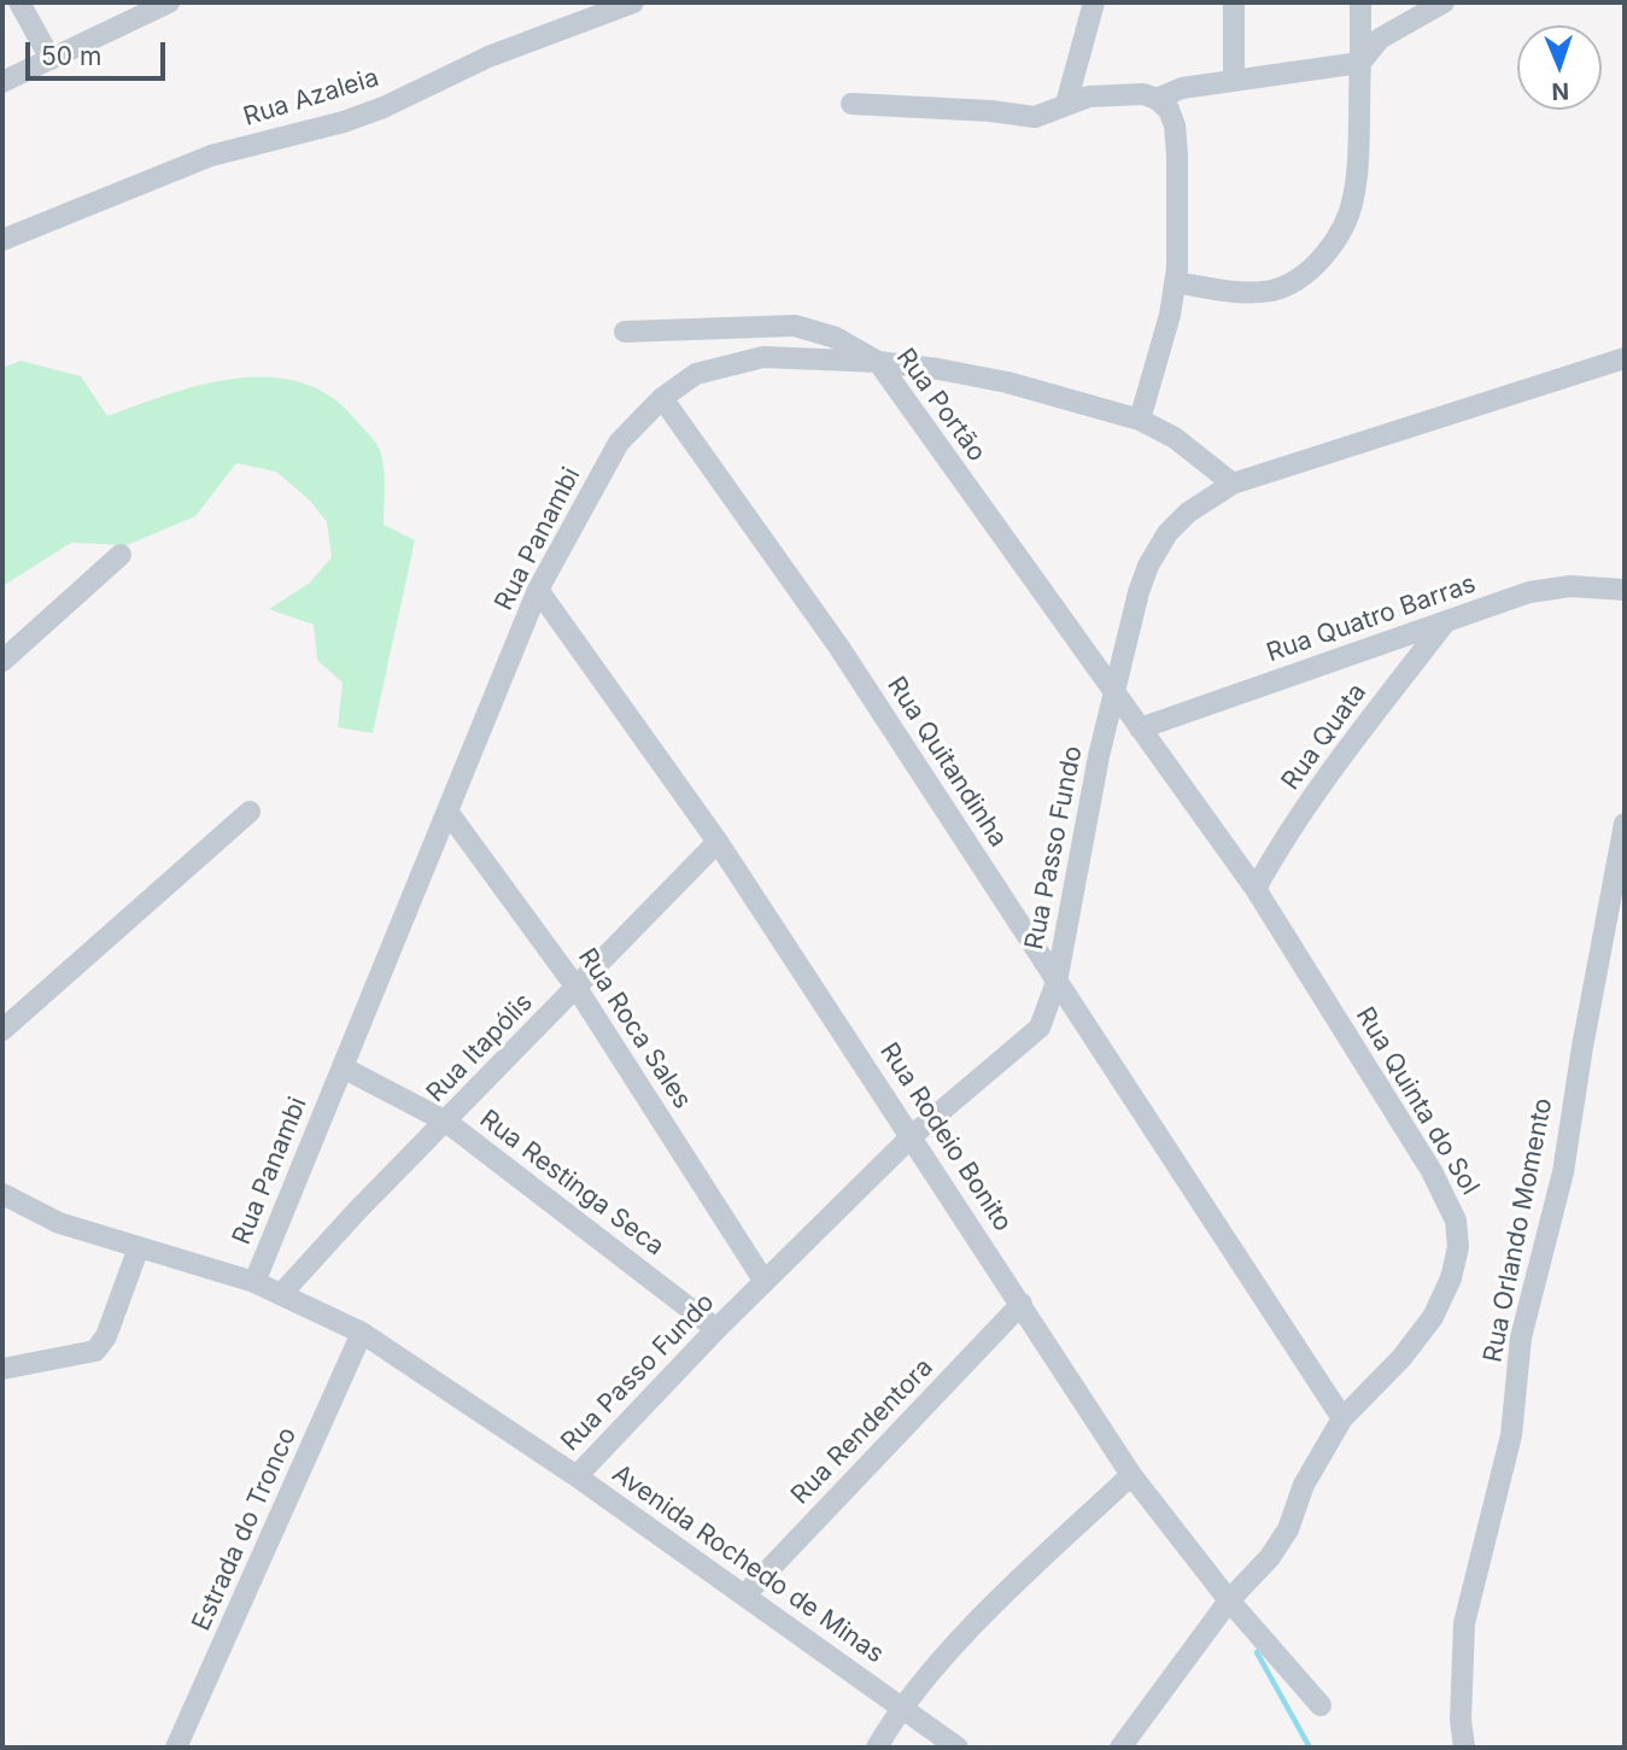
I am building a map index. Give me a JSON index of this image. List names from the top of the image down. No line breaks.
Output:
{"streets":{"street":["Rua Azaleia","Rua Portão","Rua Panambi","Rua Quatro Barras","Rua Quata","Rua Quitandinha","Rua Passo Fundo","Rua Roca Sales","Rua Itapólis","Rua Quinta do Sol","Rua Rodeio Bonito","Rua Restinga Seca","Rua Orlando Momento","Rua Rendentora","Estrada do Tronco","Avenida Rochedo de Minas"]},"crossings":[["Rua Portão","Rua Panambi"],["Rua Portão","Rua Passo Fundo"],["Rua Portão","Rua Quinta do Sol"],["Rua Panambi","Rua Quitandinha"],["Rua Panambi","Rua Passo Fundo"],["Rua Panambi","Rua Roca Sales"],["Rua Panambi","Rua Rodeio Bonito"],["Rua Panambi","Rua Restinga Seca"],["Rua Panambi","Avenida Rochedo de Minas"],["Rua Quatro Barras","Rua Quata"],["Rua Quatro Barras","Rua Quinta do Sol"],["Rua Quata","Rua Quinta do Sol"],["Rua Quitandinha","Rua Passo Fundo"],["Rua Quitandinha","Rua Quinta do Sol"],["Rua Passo Fundo","Rua Roca Sales"],["Rua Passo Fundo","Rua Quinta do Sol"],["Rua Passo Fundo","Rua Rodeio Bonito"],["Rua Passo Fundo","Rua Restinga Seca"],["Rua Passo Fundo","Avenida Rochedo de Minas"],["Rua Roca Sales","Rua Itapólis"],["Rua Itapólis","Rua Rodeio Bonito"],["Rua Itapólis","Rua Restinga Seca"],["Rua Itapólis","Avenida Rochedo de Minas"],["Rua Quinta do Sol","Rua Rodeio Bonito"],["Rua Rodeio Bonito","Rua Rendentora"],["Rua Rendentora","Avenida Rochedo de Minas"],["Estrada do Tronco","Avenida Rochedo de Minas"]],"scale_bar":"50 m","north":"bottom"}
